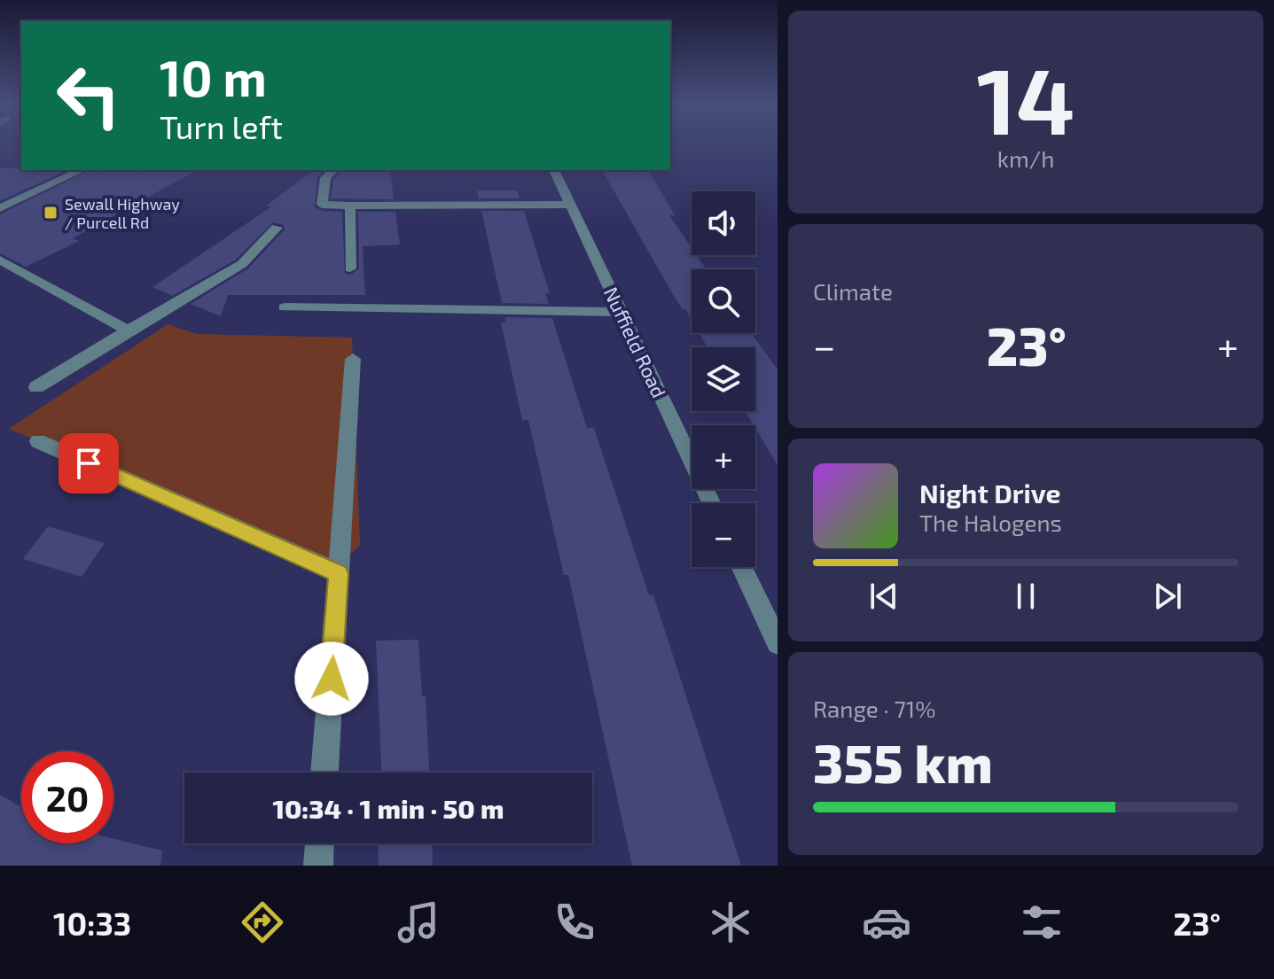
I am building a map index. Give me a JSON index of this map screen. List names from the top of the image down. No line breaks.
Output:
{"streets":{"street":["Nuffield Road"]},"places":{"transit":["Sewall Highway / Purcell Rd"]},"page":{"tile":[["14","km/h"],"Climate",["Range · 71%","355 km"]],"turn":["10 m","Turn left"],"map_buttons":["+","−"],"heat":["−","23°","+"],"song":["Night Drive","The Halogens"],"limit":"20","trip":"10:34 · 1 min · 50 m","tabs":["10:33","23°"]}}
